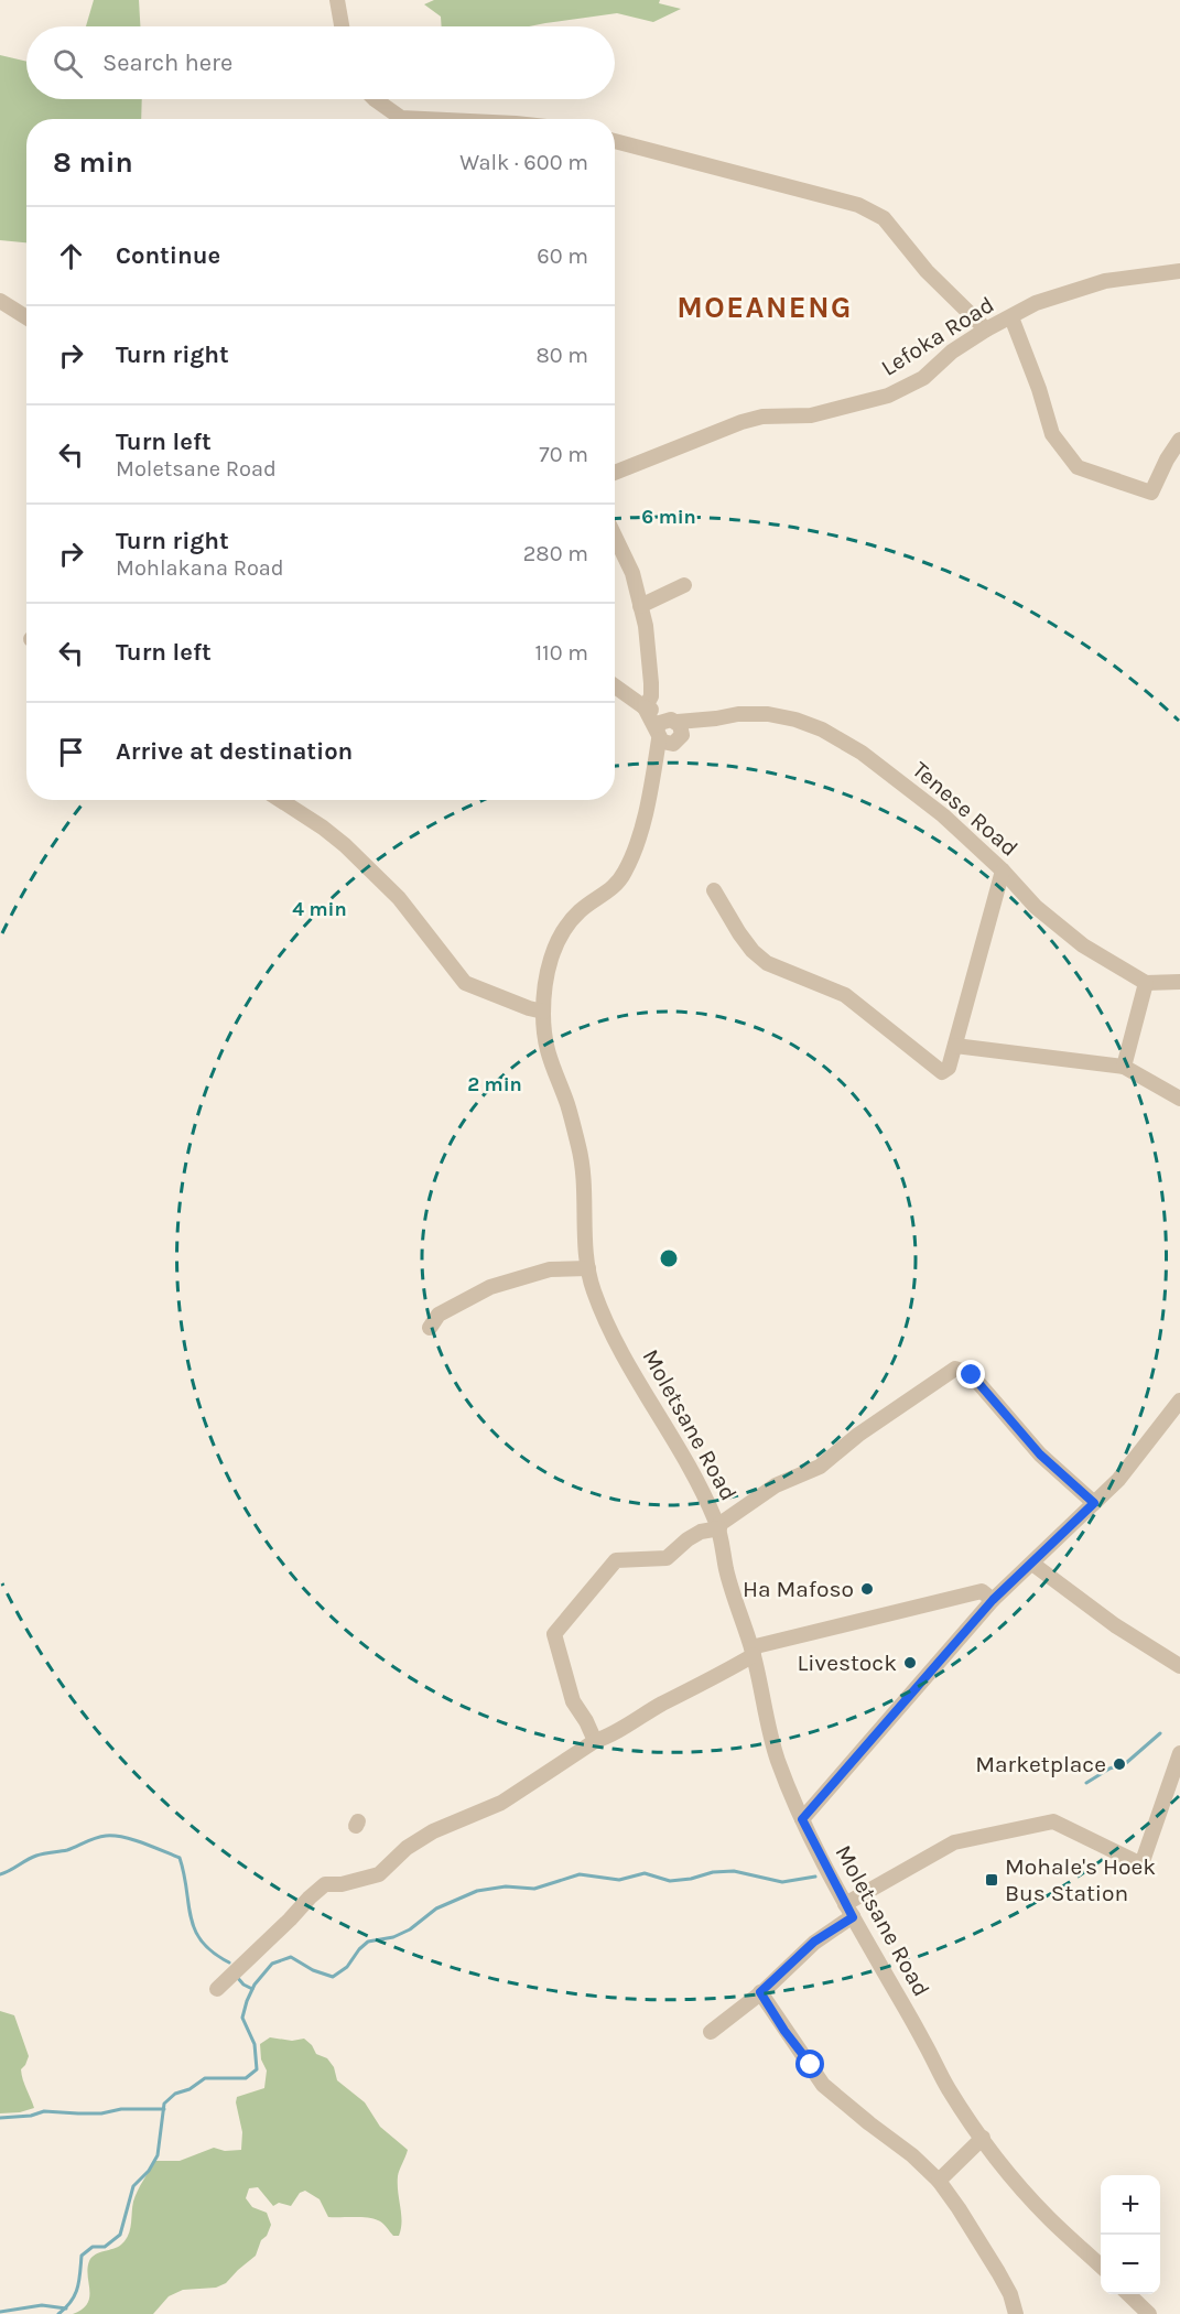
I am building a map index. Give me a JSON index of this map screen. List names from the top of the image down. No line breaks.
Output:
{"streets":{"street":["Lefoka Road","Tenese Road","Moletsane Road"]},"crossings":[["Tenese Road","Moletsane Road"]],"districts":["MOEANENG"],"places":{"other":["Ha Mafoso","Livestock","Marketplace"],"transit":["Mohale's Hoek Bus Station"]},"page":{"search":"Search here","heading":["8 min","Walk · 600 m"],"list":[["Continue","60 m"],["Turn right","80 m"],["Turn left","Moletsane Road","70 m"],["Turn right","Mohlakana Road","280 m"],["Turn left","110 m"],"Arrive at destination"],"map_buttons":["+","−"]},"rings":["6 min","4 min","2 min"]}
